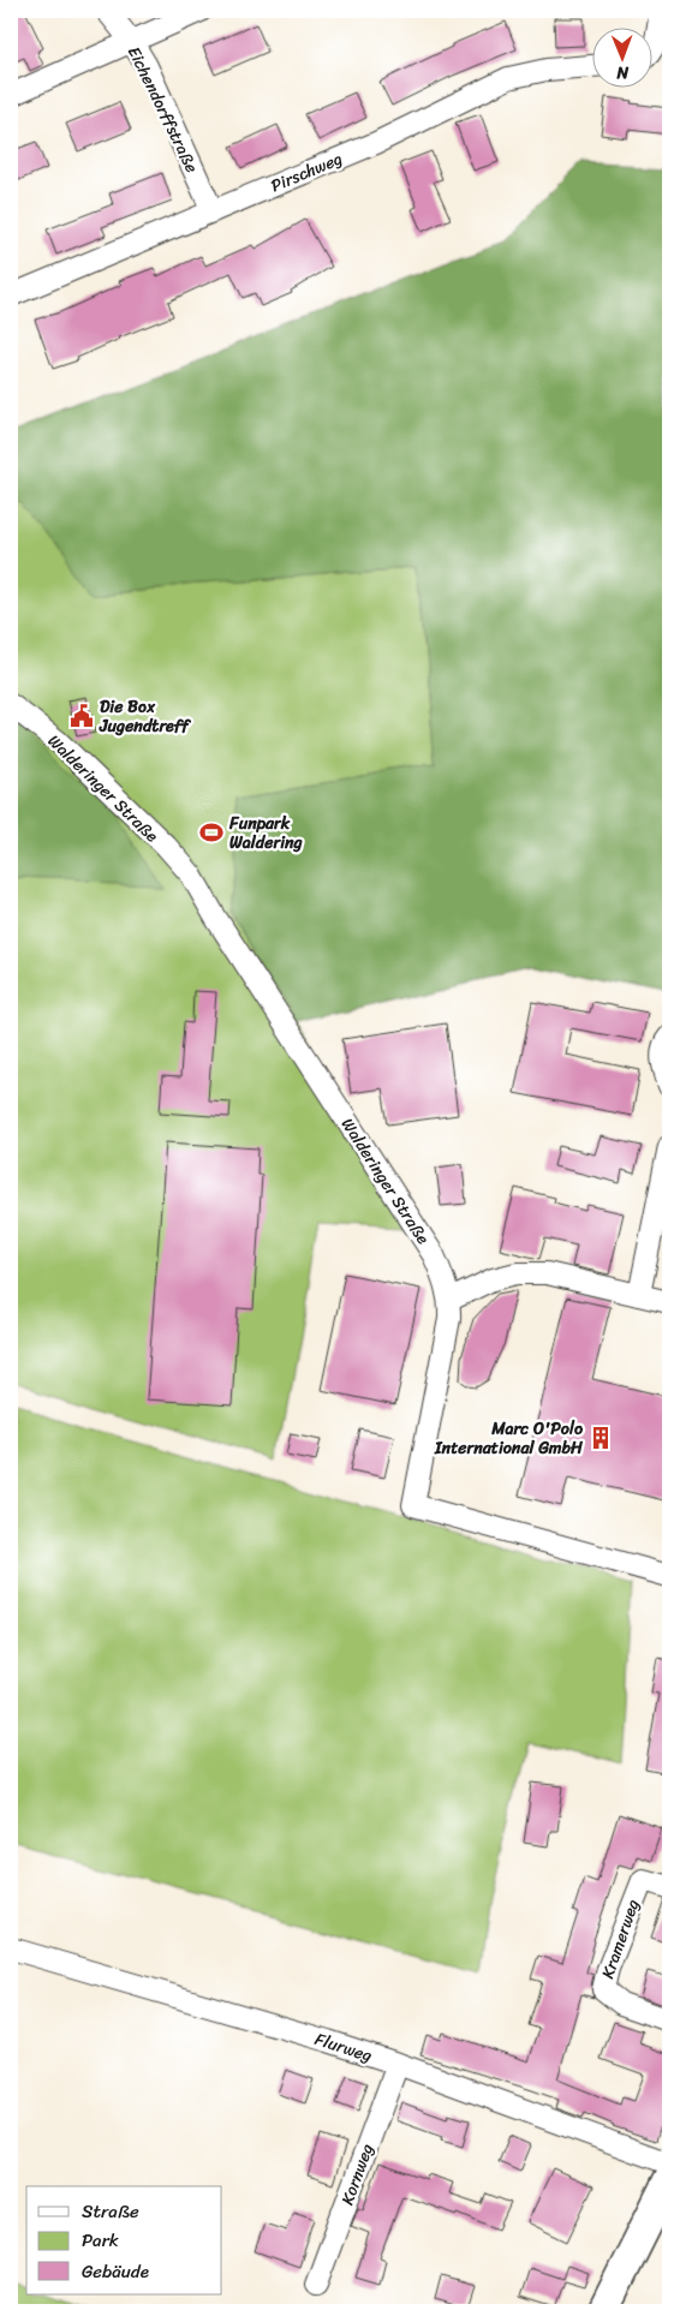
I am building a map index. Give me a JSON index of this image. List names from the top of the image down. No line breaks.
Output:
{"streets":{"street":["Eichendorffstraße","Pirschweg","Walderinger Straße","Kramerweg","Flurweg","Kornweg"]},"crossings":[["Eichendorffstraße","Pirschweg"],["Flurweg","Kornweg"]],"places":{"public building":["Die Box Jugendtreff"],"sports":["Funpark Waldering"],"building":["Marc O'Polo International GmbH"]},"legend":["Straße","Park","Gebäude"],"north":"bottom"}
